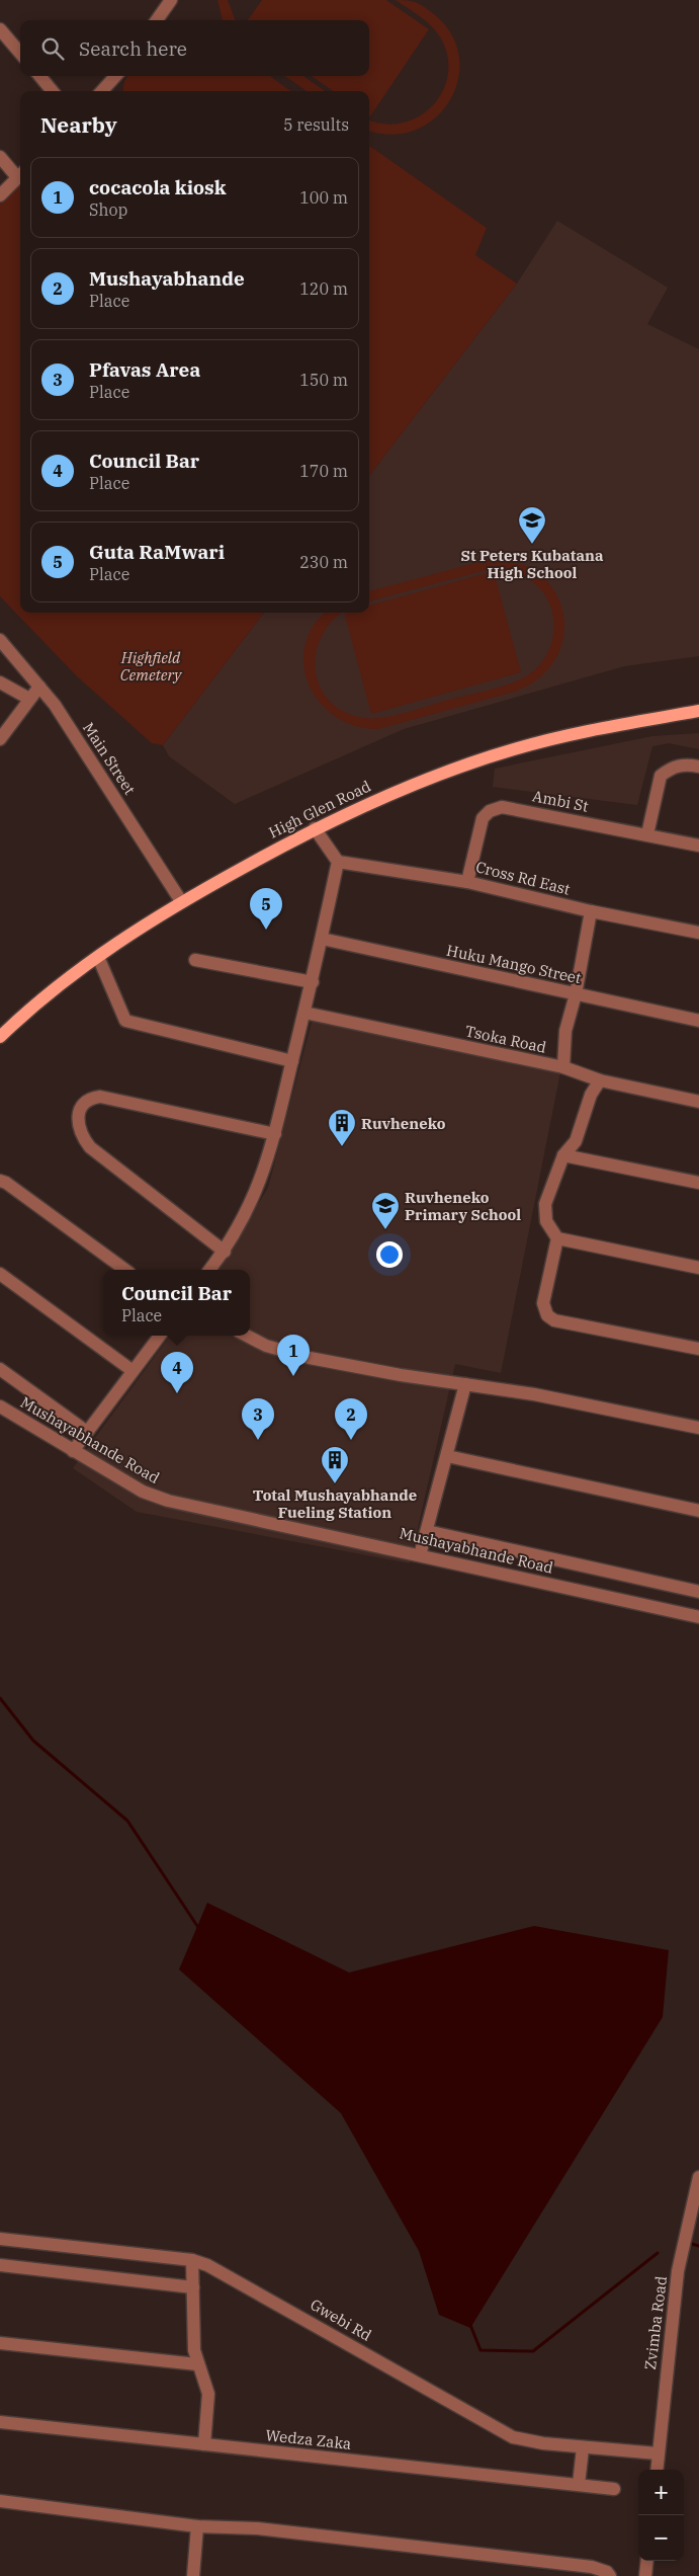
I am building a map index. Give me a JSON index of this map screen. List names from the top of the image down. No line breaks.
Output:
{"streets":{"main road":["High Glen Road"],"street":["Main Street","Ambi St","Cross Rd East","Huku Mango Street","Tsoka Road","Mushayabhande Road","Gwebi Rd","Zvimba Road","Wedza Zaka"]},"crossings":[["Main Street","High Glen Road"],["Ambi St","Cross Rd East"],["Gwebi Rd","Zvimba Road"]],"parks":["Highfield Cemetery"],"places":{"school or university":["St Peters Kubatana High School","Ruvheneko Primary School"],"building":["Ruvheneko","Total Mushayabhande Fueling Station"]},"page":{"search":"Search here","heading":["Nearby","5 results"],"list":[{"mark":"1","name":"cocacola kiosk","note":"Shop","value":"100 m"},{"mark":"2","name":"Mushayabhande","note":"Place","value":"120 m"},{"mark":"3","name":"Pfavas Area","note":"Place","value":"150 m"},{"mark":"4","name":"Council Bar","note":"Place","value":"170 m"},{"mark":"5","name":"Guta RaMwari","note":"Place","value":"230 m"}],"pins":["5","1","4","2","3"],"popup":["Council Bar","Place"],"map_buttons":["+","−"]}}
